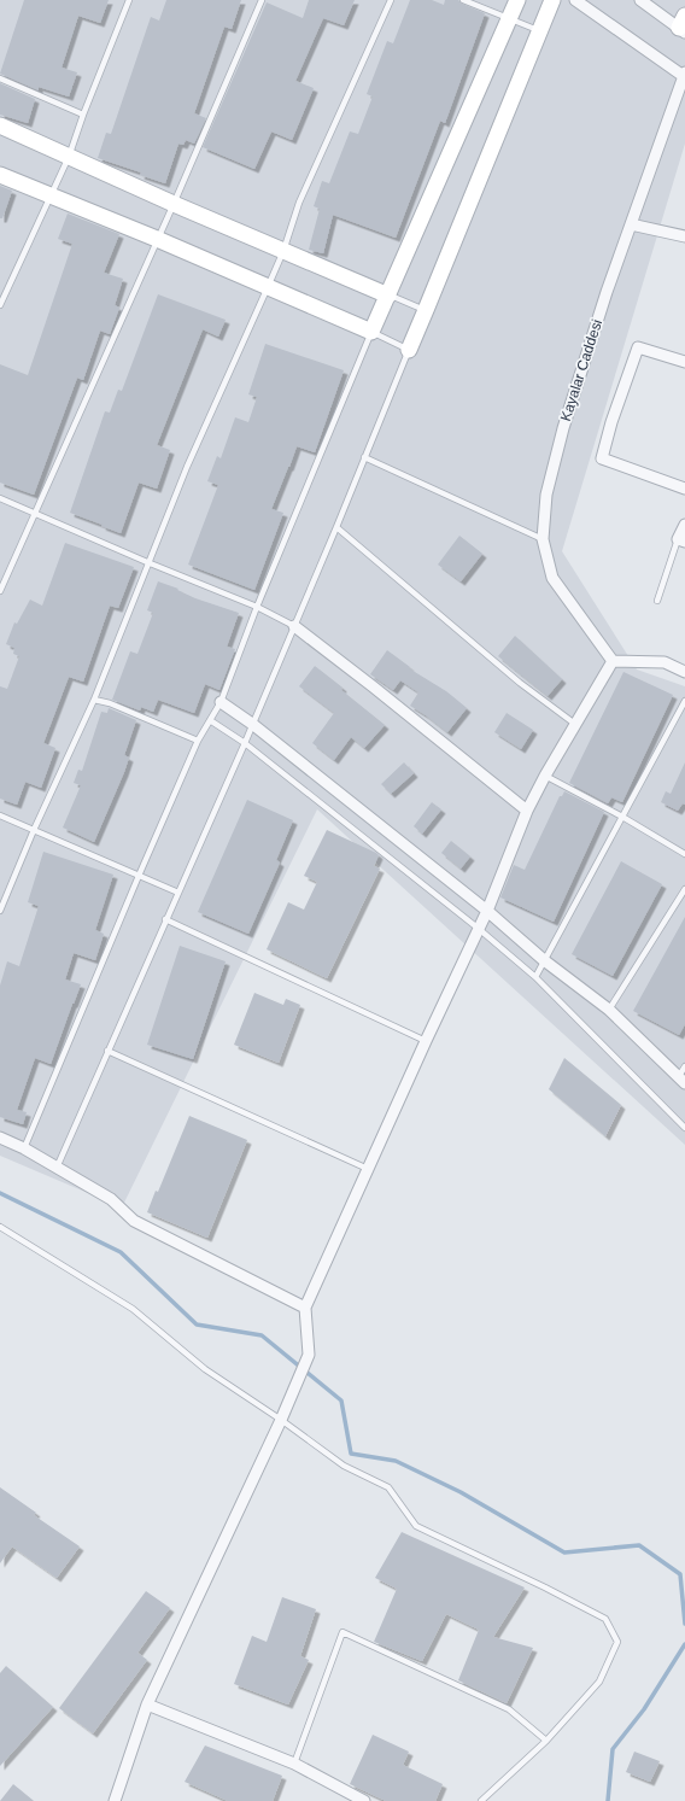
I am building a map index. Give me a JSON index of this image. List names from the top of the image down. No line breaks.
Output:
{"streets":{"street":["Kayalar Caddesi"]}}
